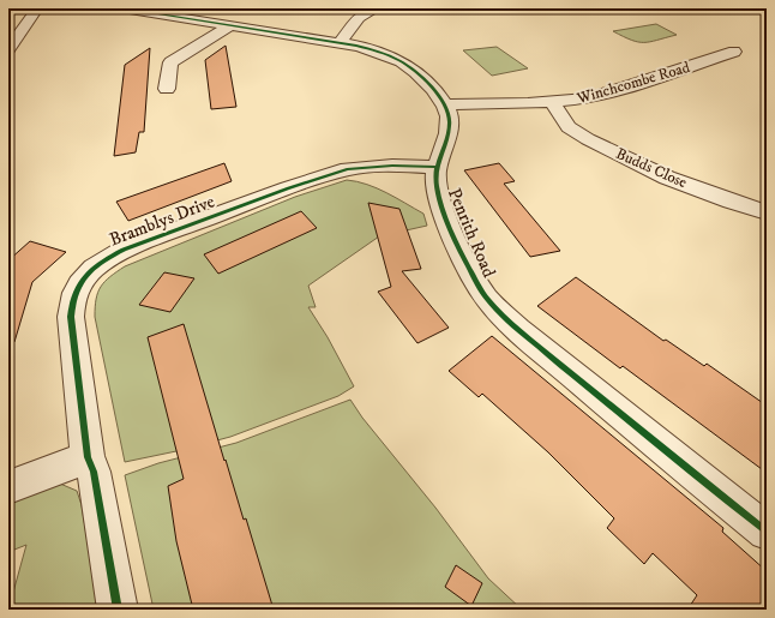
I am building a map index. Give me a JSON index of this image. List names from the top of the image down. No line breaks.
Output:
{"streets":{"street":["Winchcombe Road","Budds Close","Bramblys Drive","Penrith Road"]},"crossings":[["Winchcombe Road","Budds Close"],["Winchcombe Road","Penrith Road"],["Bramblys Drive","Penrith Road"]]}
